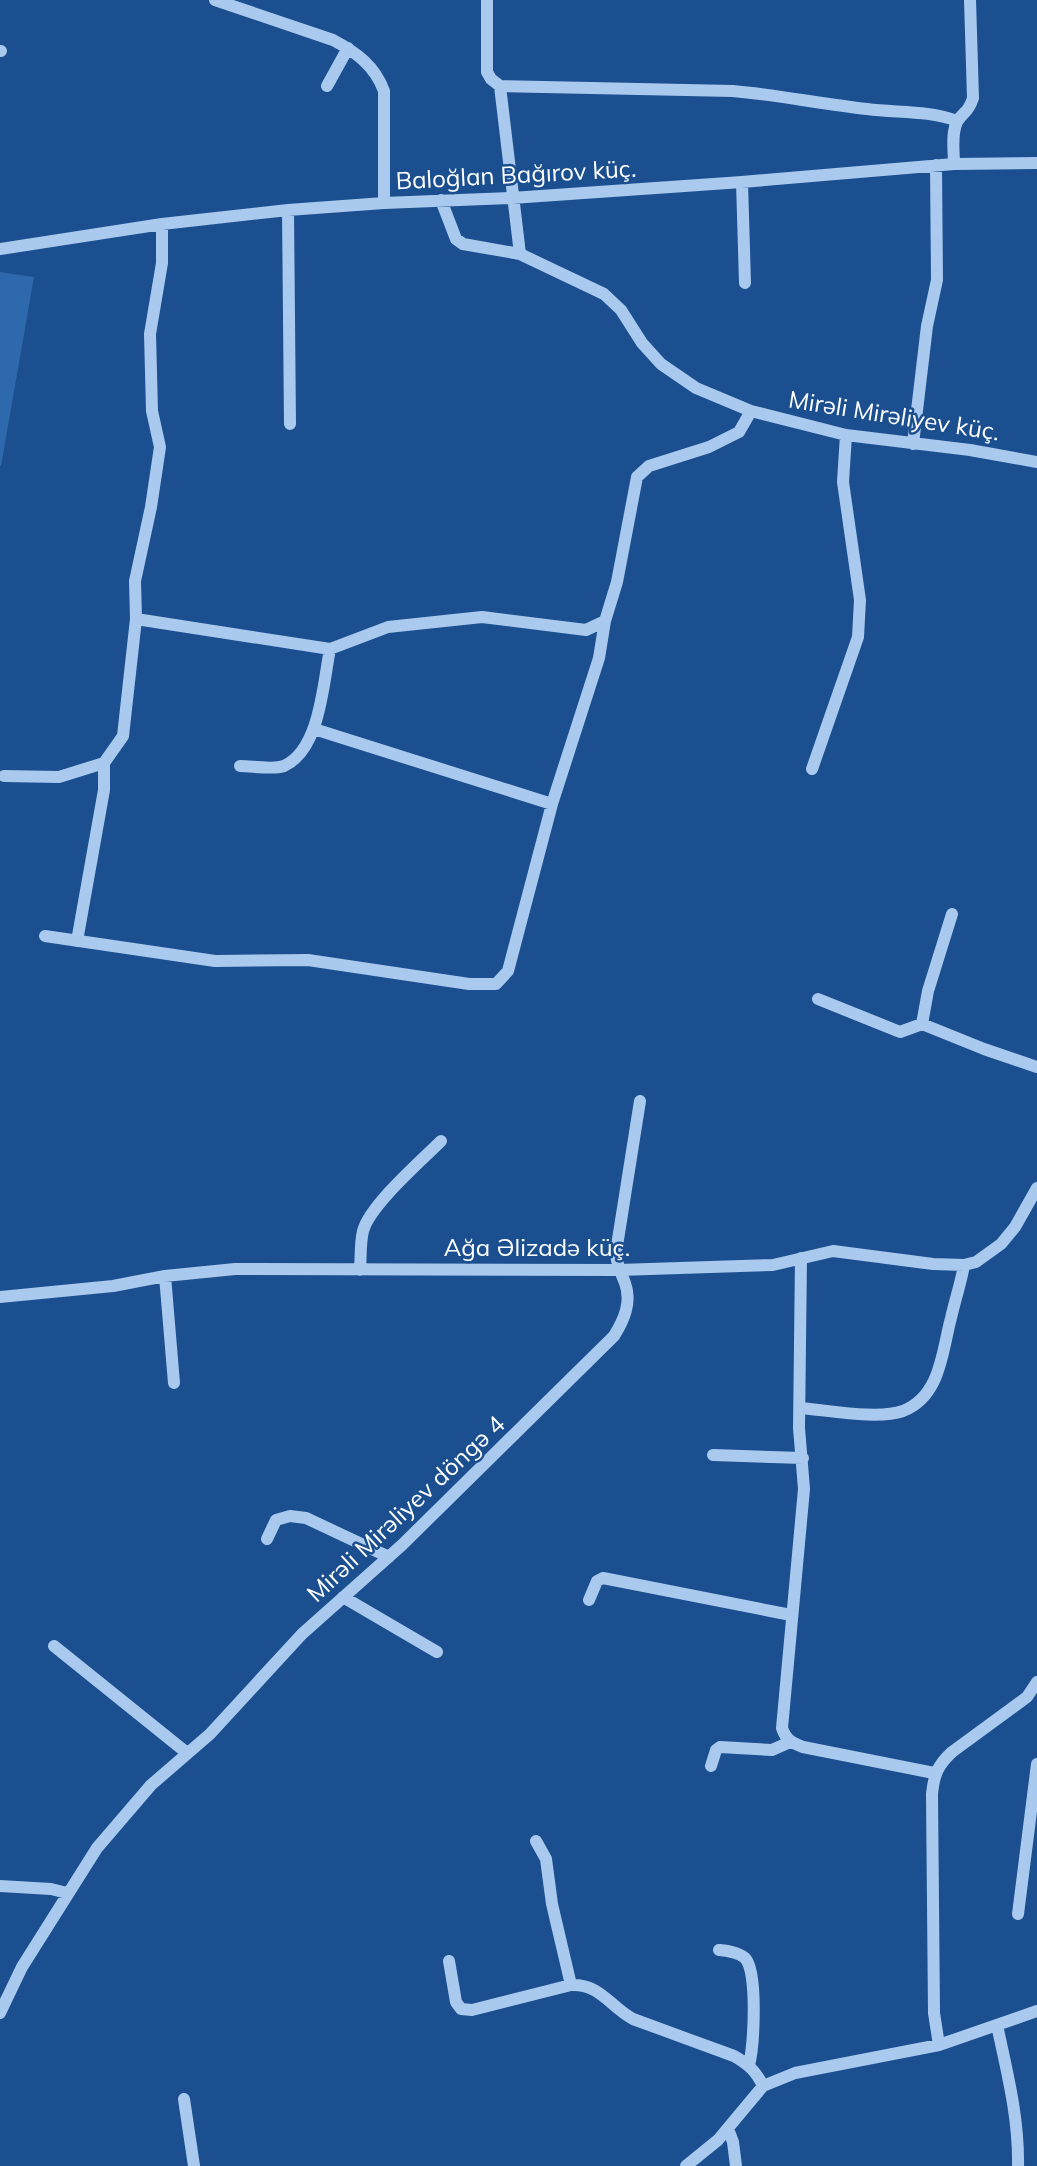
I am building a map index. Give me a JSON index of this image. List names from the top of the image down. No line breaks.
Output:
{"streets":{"street":["Baloğlan Bağırov küç.","Mirəli Mirəliyev küç.","Ağa Əlizadə küç.","Mirəli Mirəliyev döngə 4"]},"crossings":[["Baloğlan Bağırov küç.","Mirəli Mirəliyev küç."],["Ağa Əlizadə küç.","Mirəli Mirəliyev döngə 4"]]}
